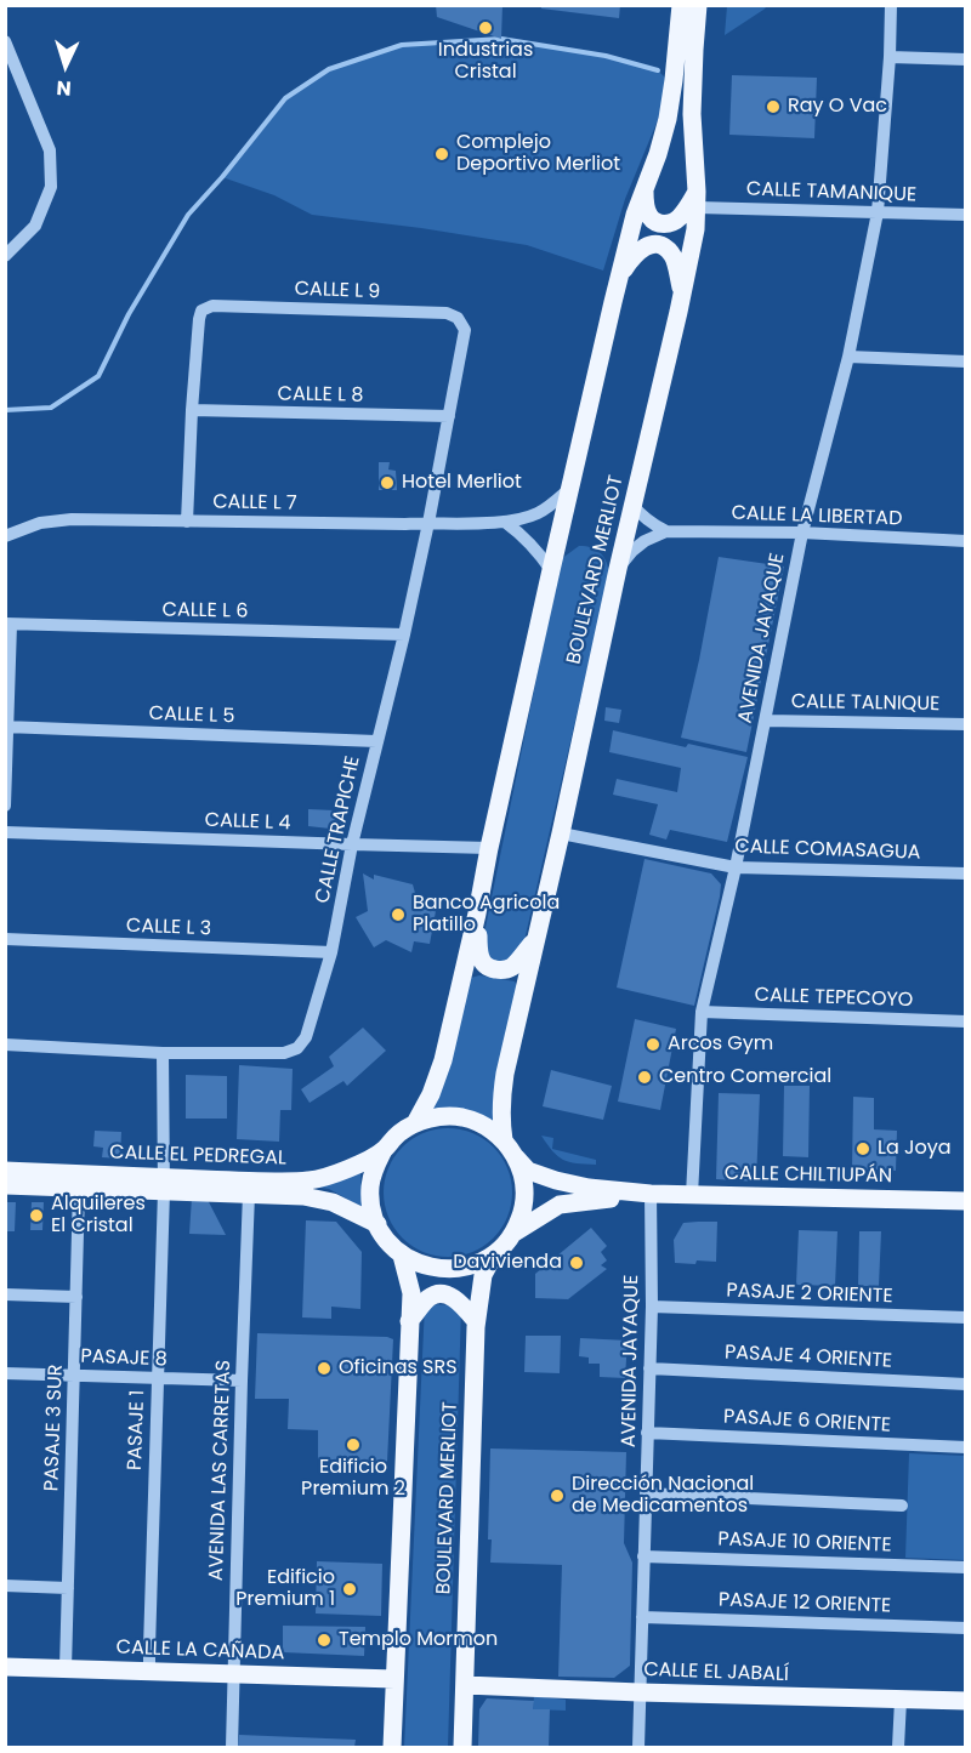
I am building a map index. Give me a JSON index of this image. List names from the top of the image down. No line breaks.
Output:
{"streets":{"main road":["BOULEVARD MERLIOT","CALLE EL PEDREGAL","CALLE CHILTIUPÁN","CALLE LA CAÑADA","CALLE EL JABALÍ"],"street":["CALLE TAMANIQUE","CALLE L 9","CALLE L 8","CALLE L 7","CALLE LA LIBERTAD","CALLE L 6","AVENIDA JAYAQUE","CALLE TALNIQUE","CALLE L 5","CALLE L 4","CALLE TRAPICHE","CALLE COMASAGUA","CALLE L 3","CALLE TEPECOYO","PASAJE 2 ORIENTE","PASAJE 4 ORIENTE","PASAJE 8","PASAJE 6 ORIENTE","PASAJE 3 SUR","PASAJE 1","AVENIDA LAS CARRETAS","PASAJE 10 ORIENTE","PASAJE 12 ORIENTE"]},"crossings":[["CALLE TAMANIQUE","BOULEVARD MERLIOT"],["CALLE TAMANIQUE","AVENIDA JAYAQUE"],["CALLE L 9","CALLE L 8"],["CALLE L 9","CALLE TRAPICHE"],["CALLE L 8","CALLE TRAPICHE"],["CALLE L 7","CALLE TRAPICHE"],["CALLE LA LIBERTAD","BOULEVARD MERLIOT"],["CALLE LA LIBERTAD","AVENIDA JAYAQUE"],["BOULEVARD MERLIOT","CALLE COMASAGUA"],["BOULEVARD MERLIOT","CALLE EL PEDREGAL"],["BOULEVARD MERLIOT","CALLE CHILTIUPÁN"],["BOULEVARD MERLIOT","CALLE EL JABALÍ"],["CALLE L 6","CALLE TRAPICHE"],["AVENIDA JAYAQUE","CALLE TALNIQUE"],["AVENIDA JAYAQUE","CALLE COMASAGUA"],["AVENIDA JAYAQUE","CALLE TEPECOYO"],["AVENIDA JAYAQUE","CALLE CHILTIUPÁN"],["AVENIDA JAYAQUE","PASAJE 2 ORIENTE"],["AVENIDA JAYAQUE","PASAJE 4 ORIENTE"],["AVENIDA JAYAQUE","PASAJE 6 ORIENTE"],["AVENIDA JAYAQUE","PASAJE 10 ORIENTE"],["AVENIDA JAYAQUE","PASAJE 12 ORIENTE"],["AVENIDA JAYAQUE","CALLE EL JABALÍ"],["CALLE L 5","CALLE TRAPICHE"],["CALLE L 4","CALLE TRAPICHE"],["CALLE TRAPICHE","CALLE L 3"],["CALLE TRAPICHE","PASAJE 1"],["CALLE EL PEDREGAL","CALLE CHILTIUPÁN"],["CALLE EL PEDREGAL","PASAJE 3 SUR"],["CALLE EL PEDREGAL","PASAJE 1"],["CALLE EL PEDREGAL","AVENIDA LAS CARRETAS"],["PASAJE 8","PASAJE 3 SUR"],["PASAJE 8","PASAJE 1"],["PASAJE 8","AVENIDA LAS CARRETAS"],["PASAJE 3 SUR","CALLE LA CAÑADA"],["PASAJE 1","CALLE LA CAÑADA"],["AVENIDA LAS CARRETAS","CALLE LA CAÑADA"]],"places":["Industrias Cristal","Ray O Vac","Complejo Deportivo Merliot","Hotel Merliot","Banco Agricola Platillo","Arcos Gym","Centro Comercial","La Joya","Alquileres El Cristal","Davivienda","Oficinas SRS","Edificio Premium 2","Dirección Nacional de Medicamentos","Edificio Premium 1","Templo Mormon"],"north":"bottom"}
